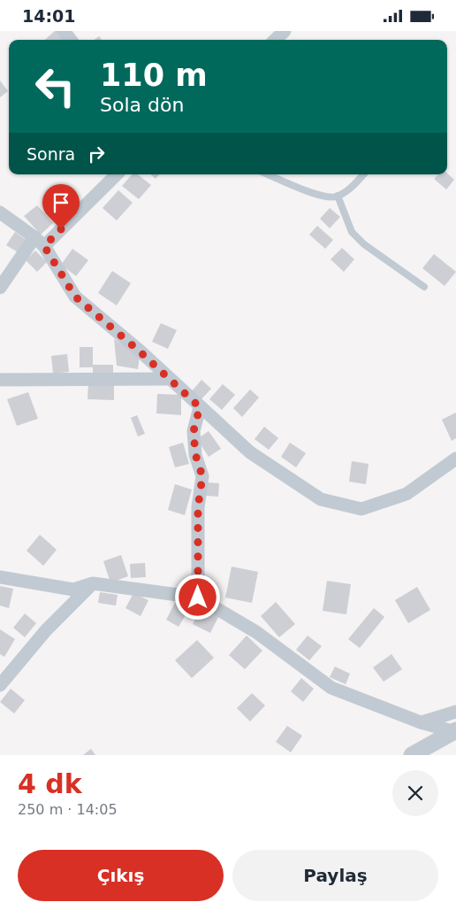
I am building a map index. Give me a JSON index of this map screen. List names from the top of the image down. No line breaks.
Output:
{"page":{"status":"14:01","turn":["110 m","Sola dön"],"then":"Sonra","heading":["4 dk","250 m · 14:05"],"buttons":["Çıkış","Paylaş"]}}
